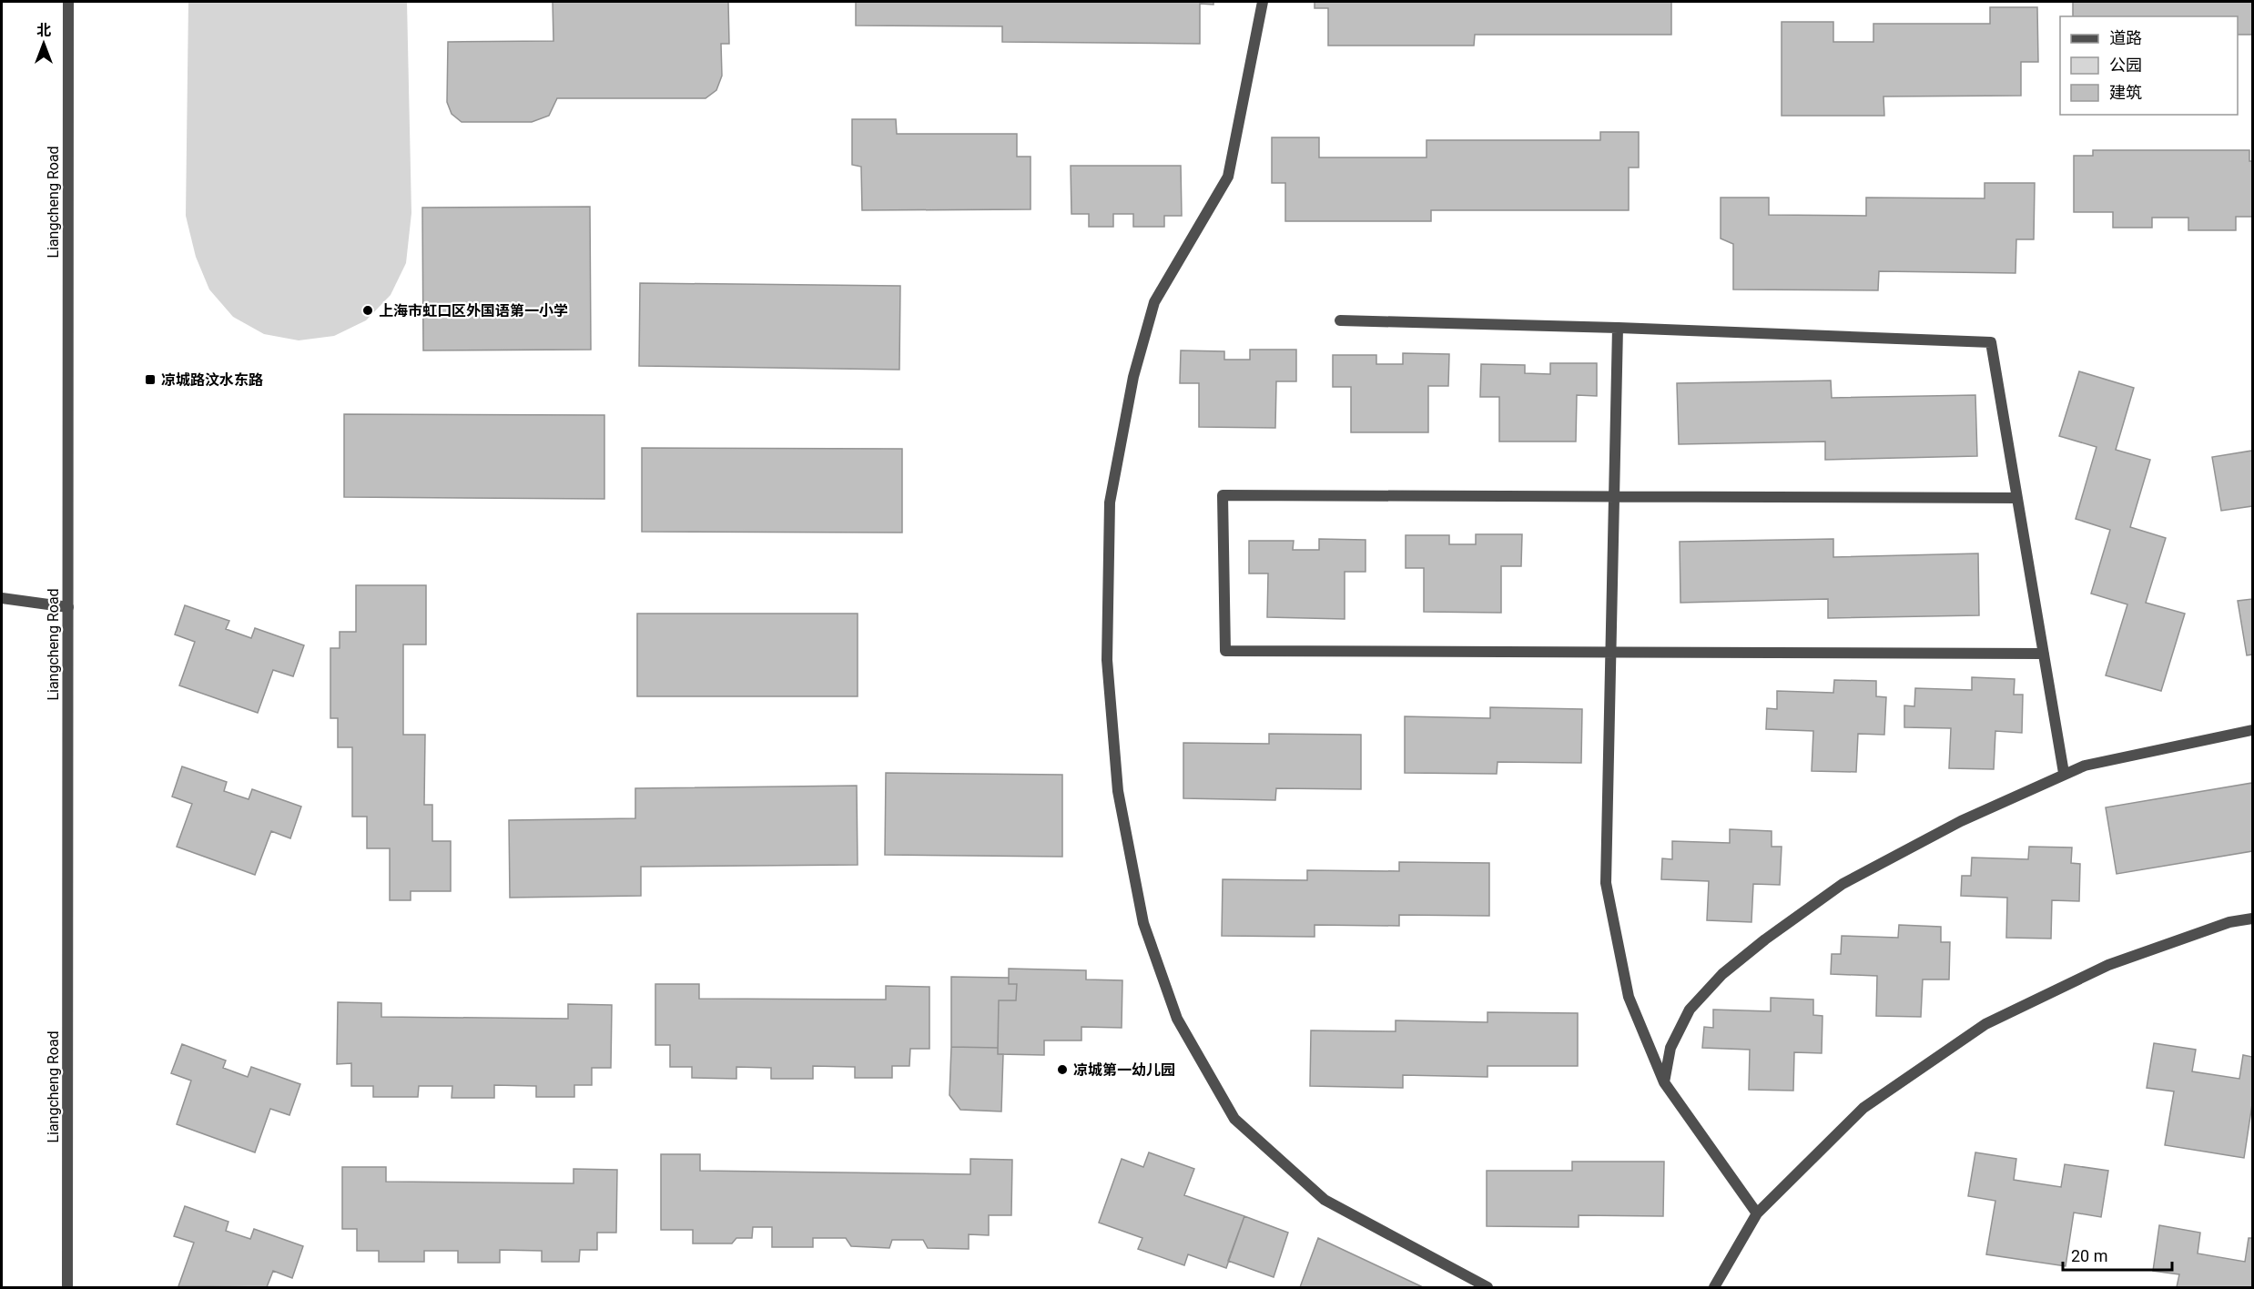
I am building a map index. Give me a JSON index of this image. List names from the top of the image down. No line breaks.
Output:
{"streets":{"street":["Liangcheng Road"]},"places":{"other":["上海市虹口区外国语第一小学","凉城第一幼儿园"],"transit":["凉城路汶水东路"]},"legend":["道路","公园","建筑"],"scale_bar":"20 m","north":"top"}
